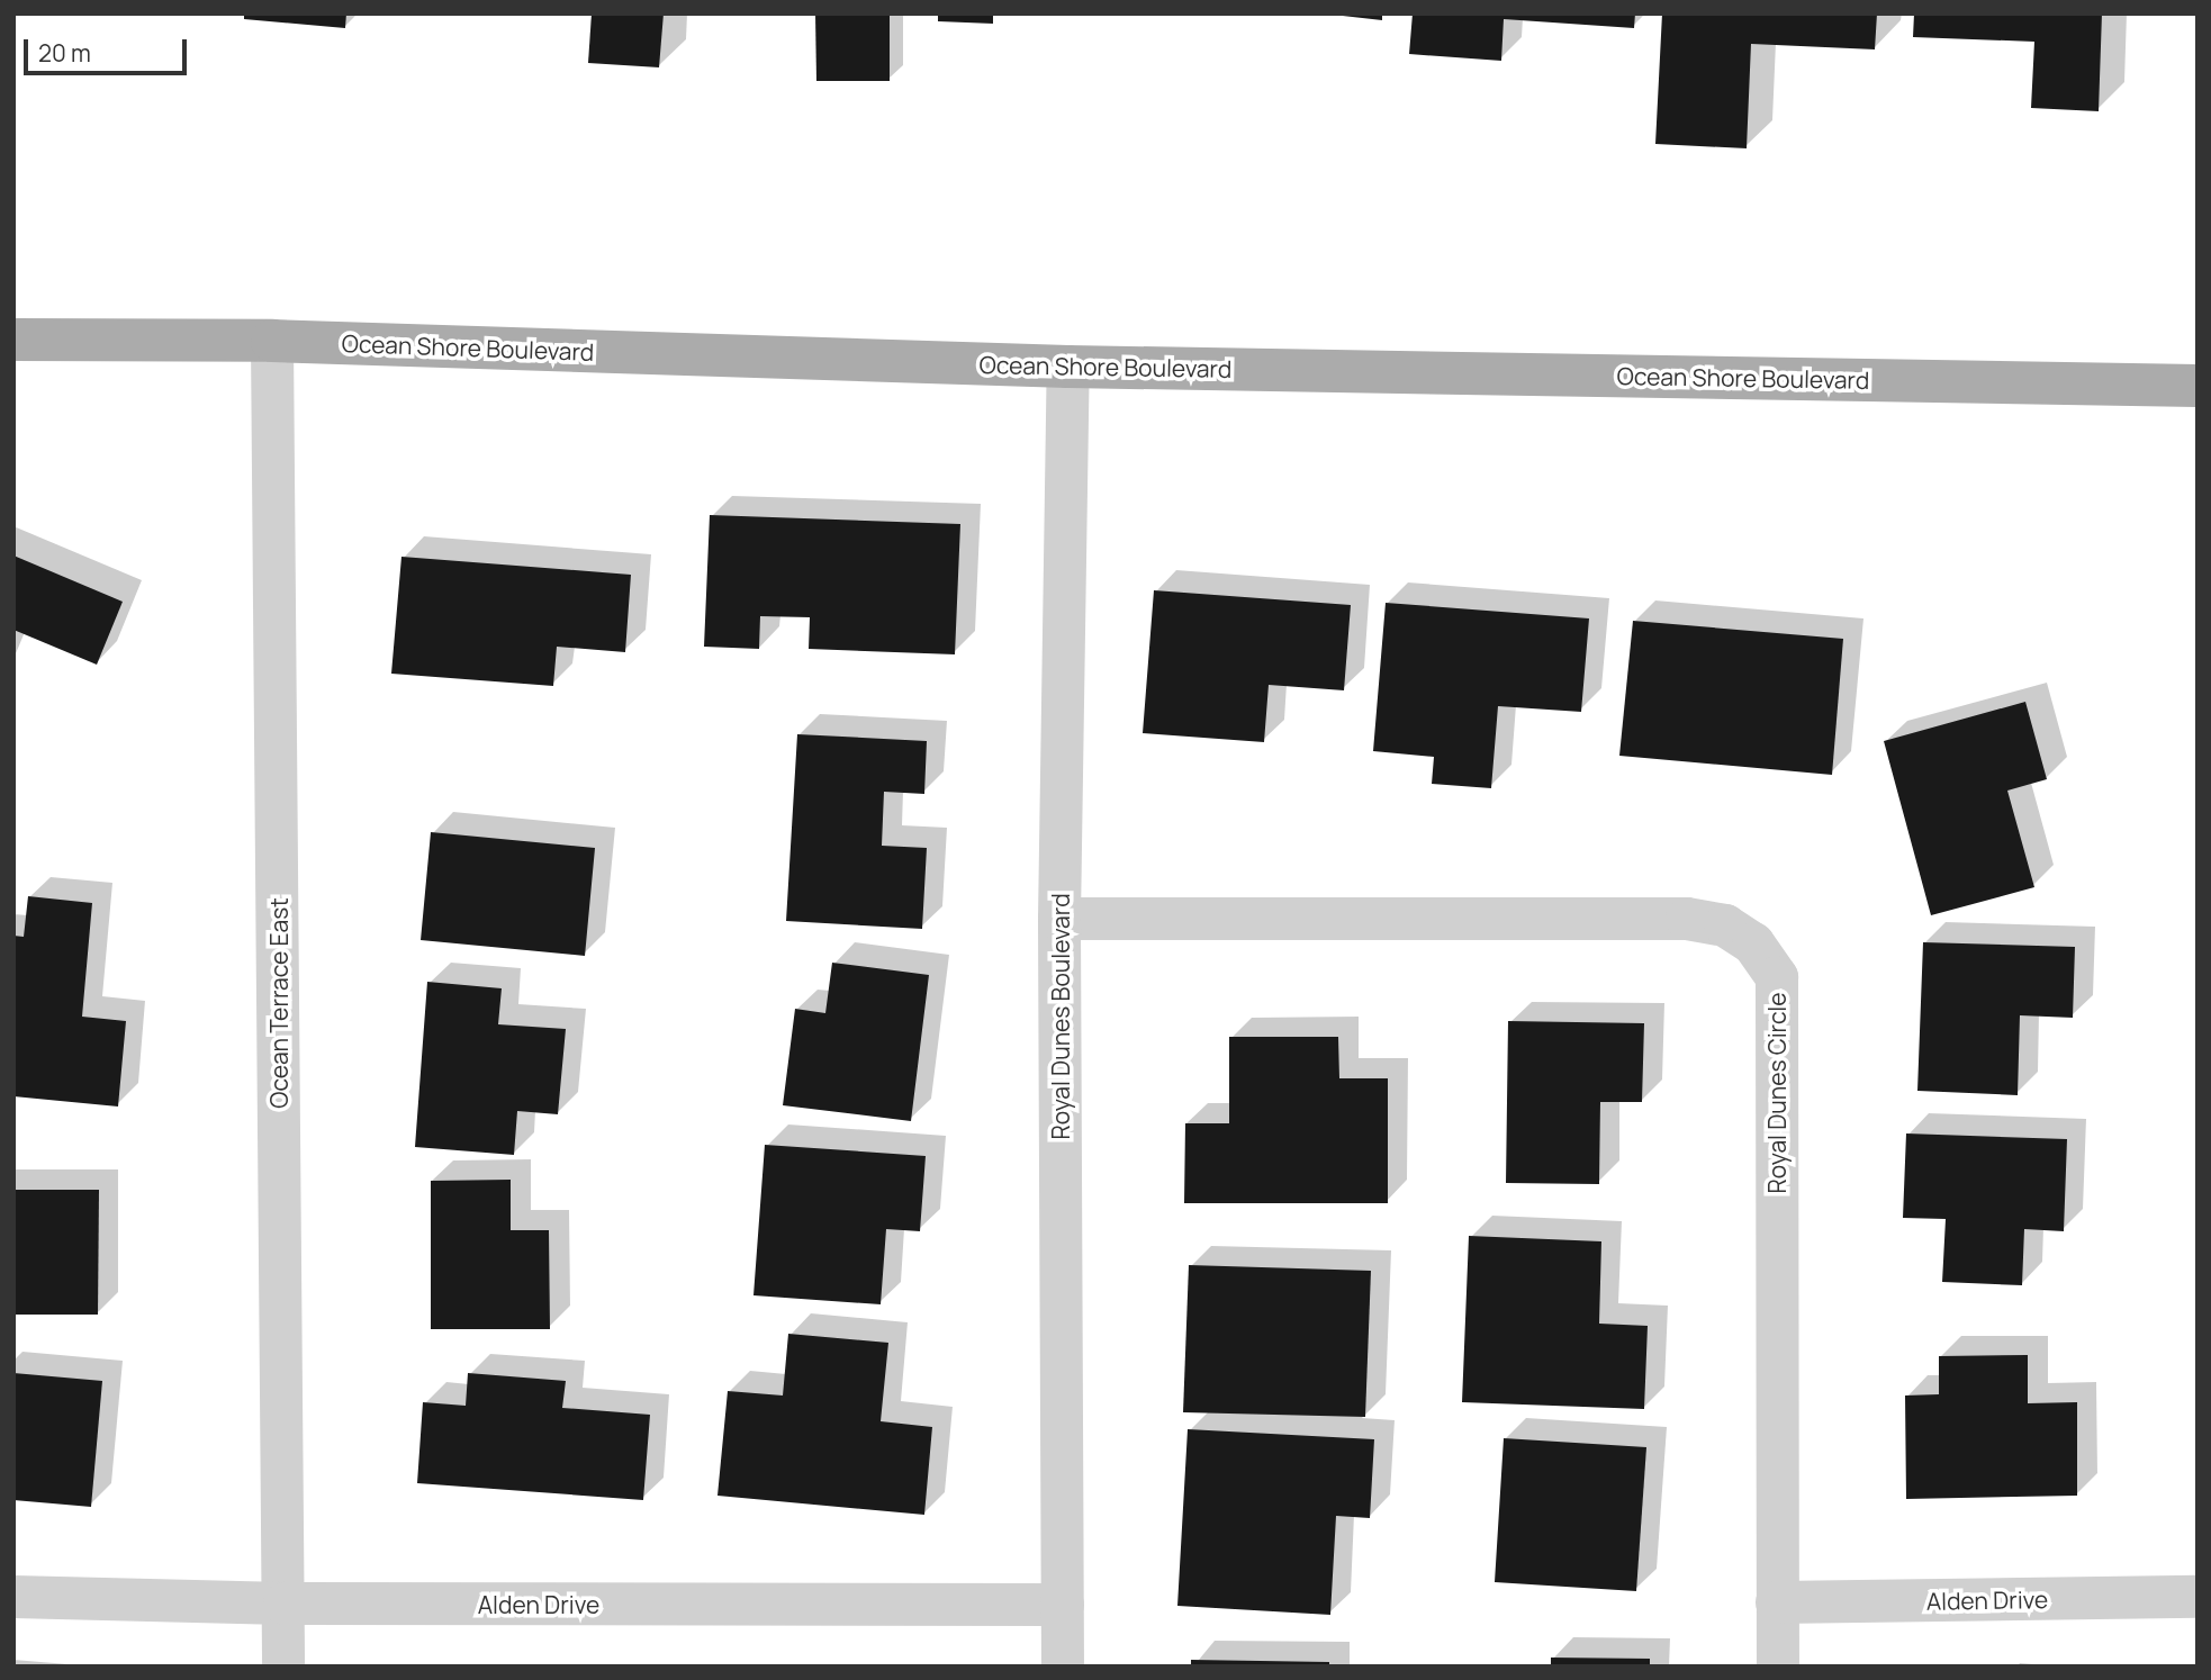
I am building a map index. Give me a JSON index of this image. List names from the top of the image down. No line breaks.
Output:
{"streets":{"main road":["Ocean Shore Boulevard"],"street":["Ocean Terrace East","Royal Dunes Boulevard","Royal Dunes Circle","Alden Drive"]},"crossings":[["Ocean Shore Boulevard","Ocean Terrace East"],["Ocean Shore Boulevard","Royal Dunes Boulevard"],["Ocean Terrace East","Alden Drive"],["Royal Dunes Boulevard","Royal Dunes Circle"],["Royal Dunes Boulevard","Alden Drive"],["Royal Dunes Circle","Alden Drive"]],"scale_bar":"20 m"}
